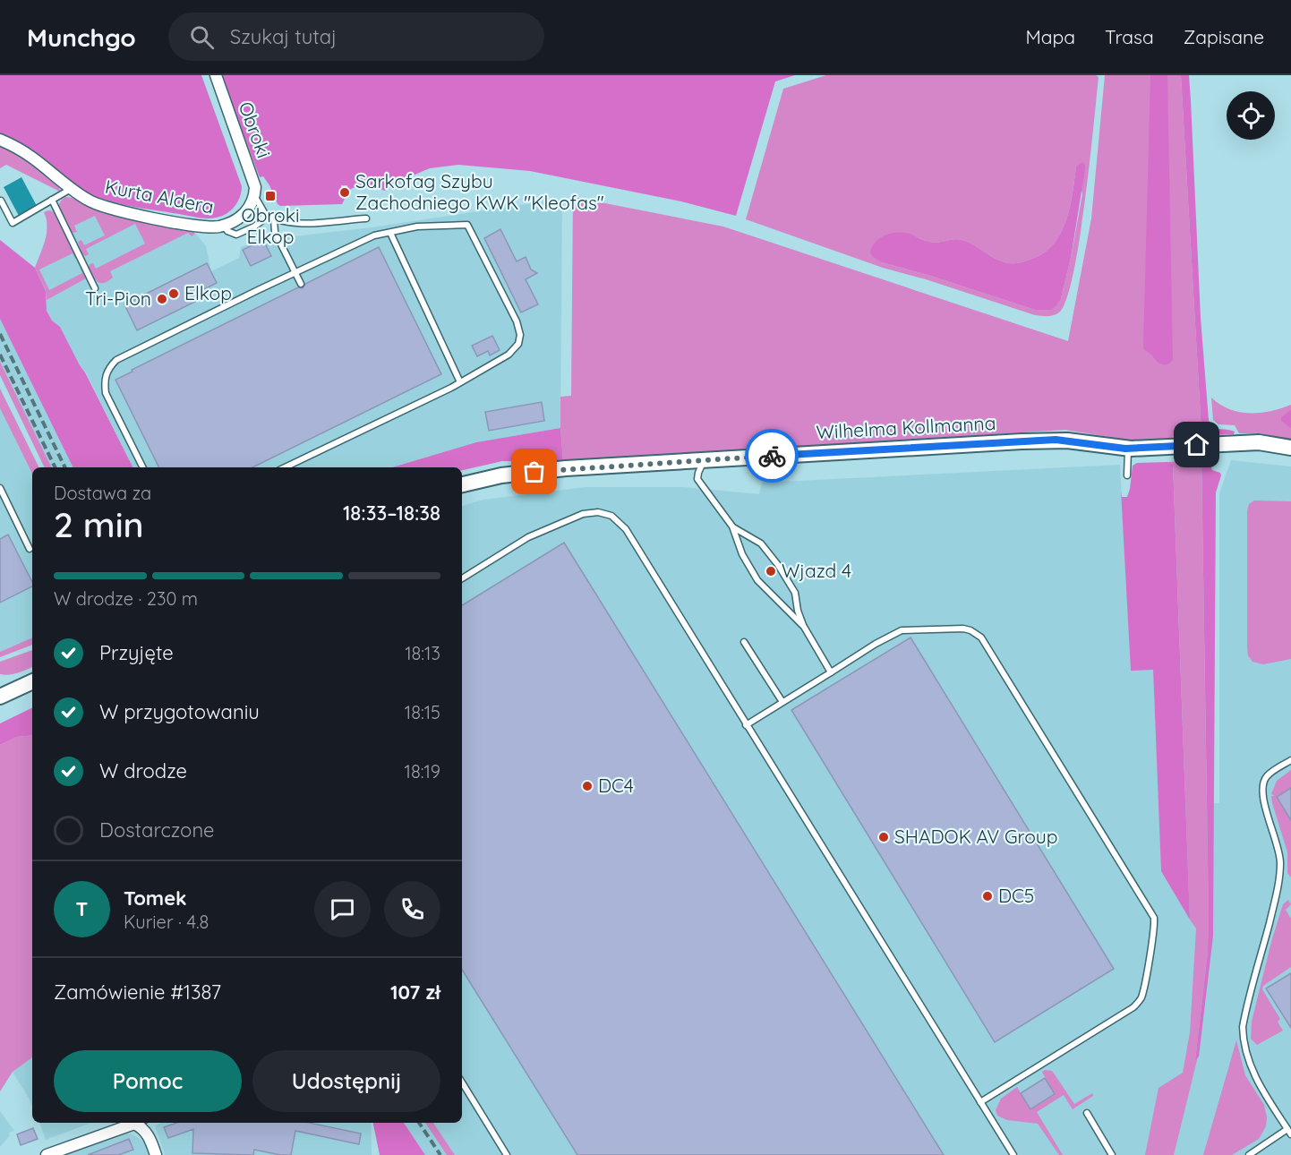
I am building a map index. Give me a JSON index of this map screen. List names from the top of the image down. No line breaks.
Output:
{"streets":{"street":["Obroki","Kurta Aldera","Wilhelma Kollmanna"]},"crossings":[["Obroki","Kurta Aldera"]],"places":{"other":["Sarkofag Szybu Zachodniego KWK \"Kleofas\"","Elkop","Tri-Pion","Wjazd 4","DC4","SHADOK AV Group","DC5"],"transit":["Obroki Elkop"]},"page":{"header":"Munchgo","search":"Szukaj tutaj","nav":["Mapa","Trasa","Zapisane"],"heading":["2 min","Dostawa za","18:33–18:38"],"panel":["Tomek","Kurier · 4.8","Zamówienie #1387","107 zł"],"bar":"W drodze · 230 m","list":[["Przyjęte","18:13"],["W przygotowaniu","18:15"],["W drodze","18:19"],"Dostarczone"],"round":"T","buttons":["Pomoc","Udostępnij"]}}
